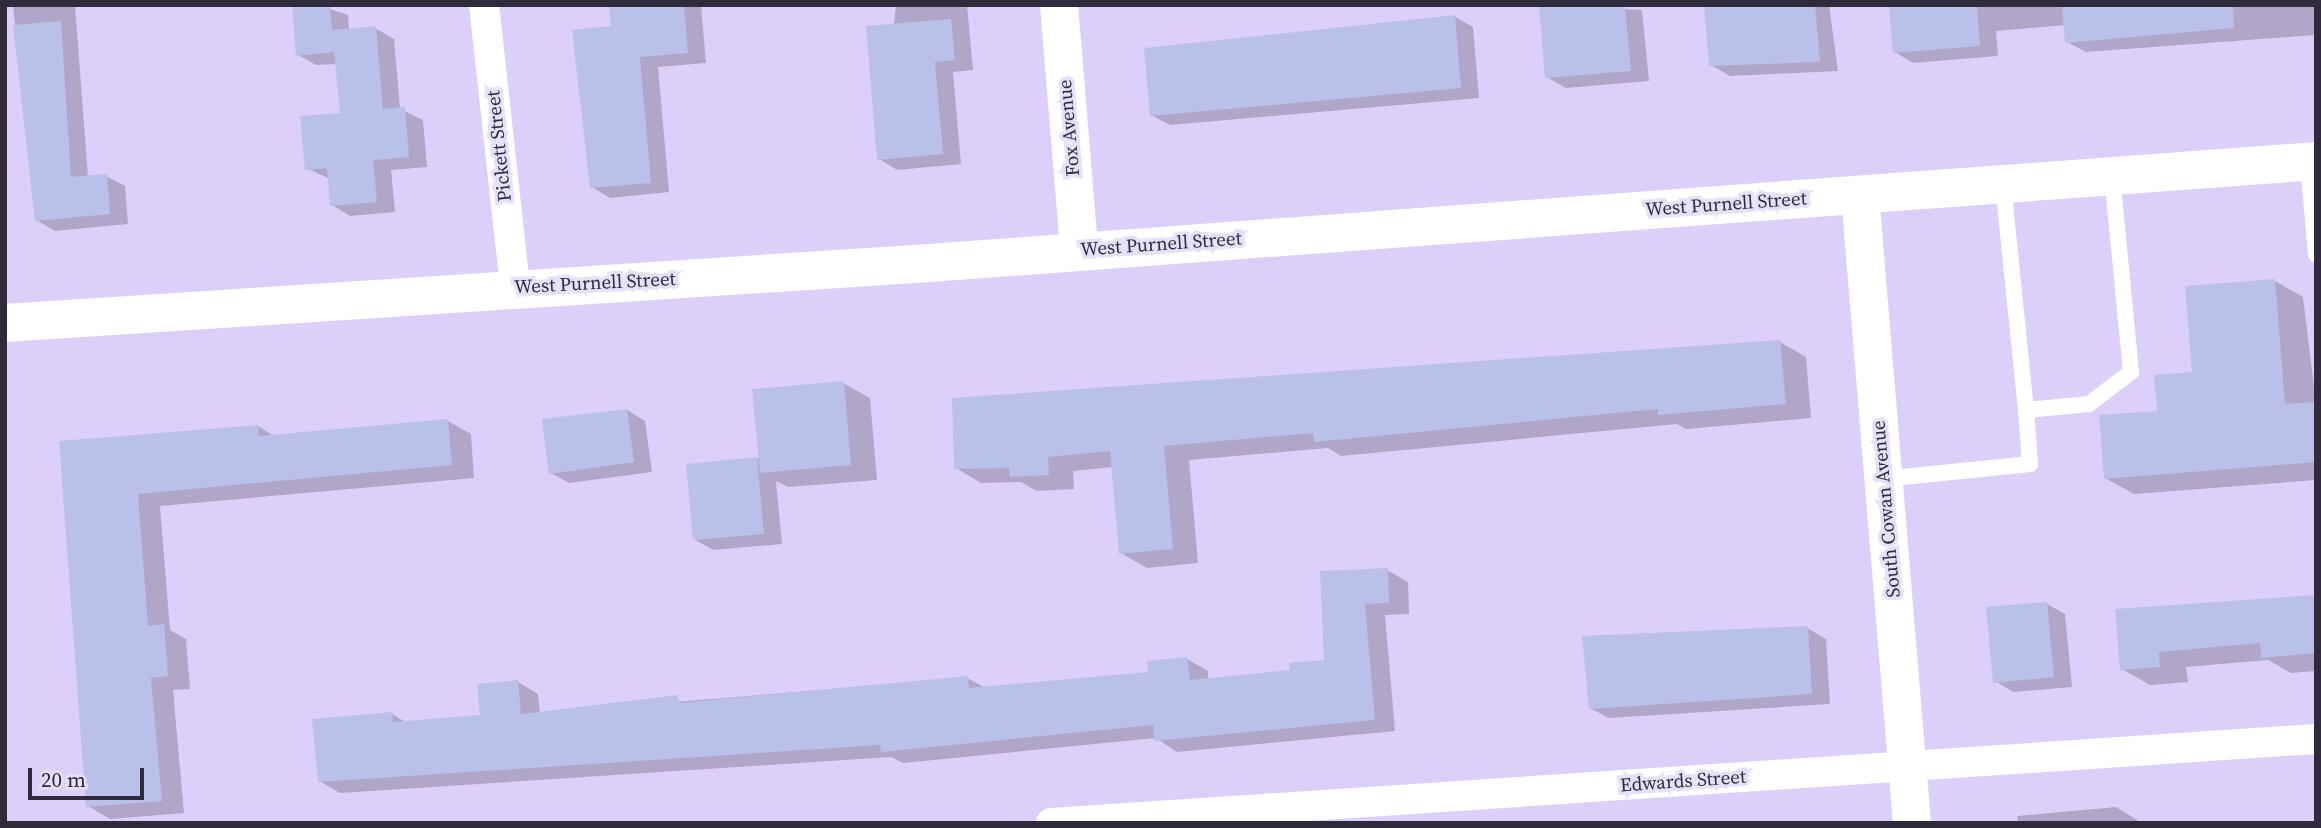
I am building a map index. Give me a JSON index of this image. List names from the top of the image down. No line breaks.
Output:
{"streets":{"street":["Fox Avenue","Pickett Street","West Purnell Street","South Cowan Avenue","Edwards Street"]},"crossings":[["Fox Avenue","West Purnell Street"],["Pickett Street","West Purnell Street"],["West Purnell Street","South Cowan Avenue"],["South Cowan Avenue","Edwards Street"]],"scale_bar":"20 m"}
